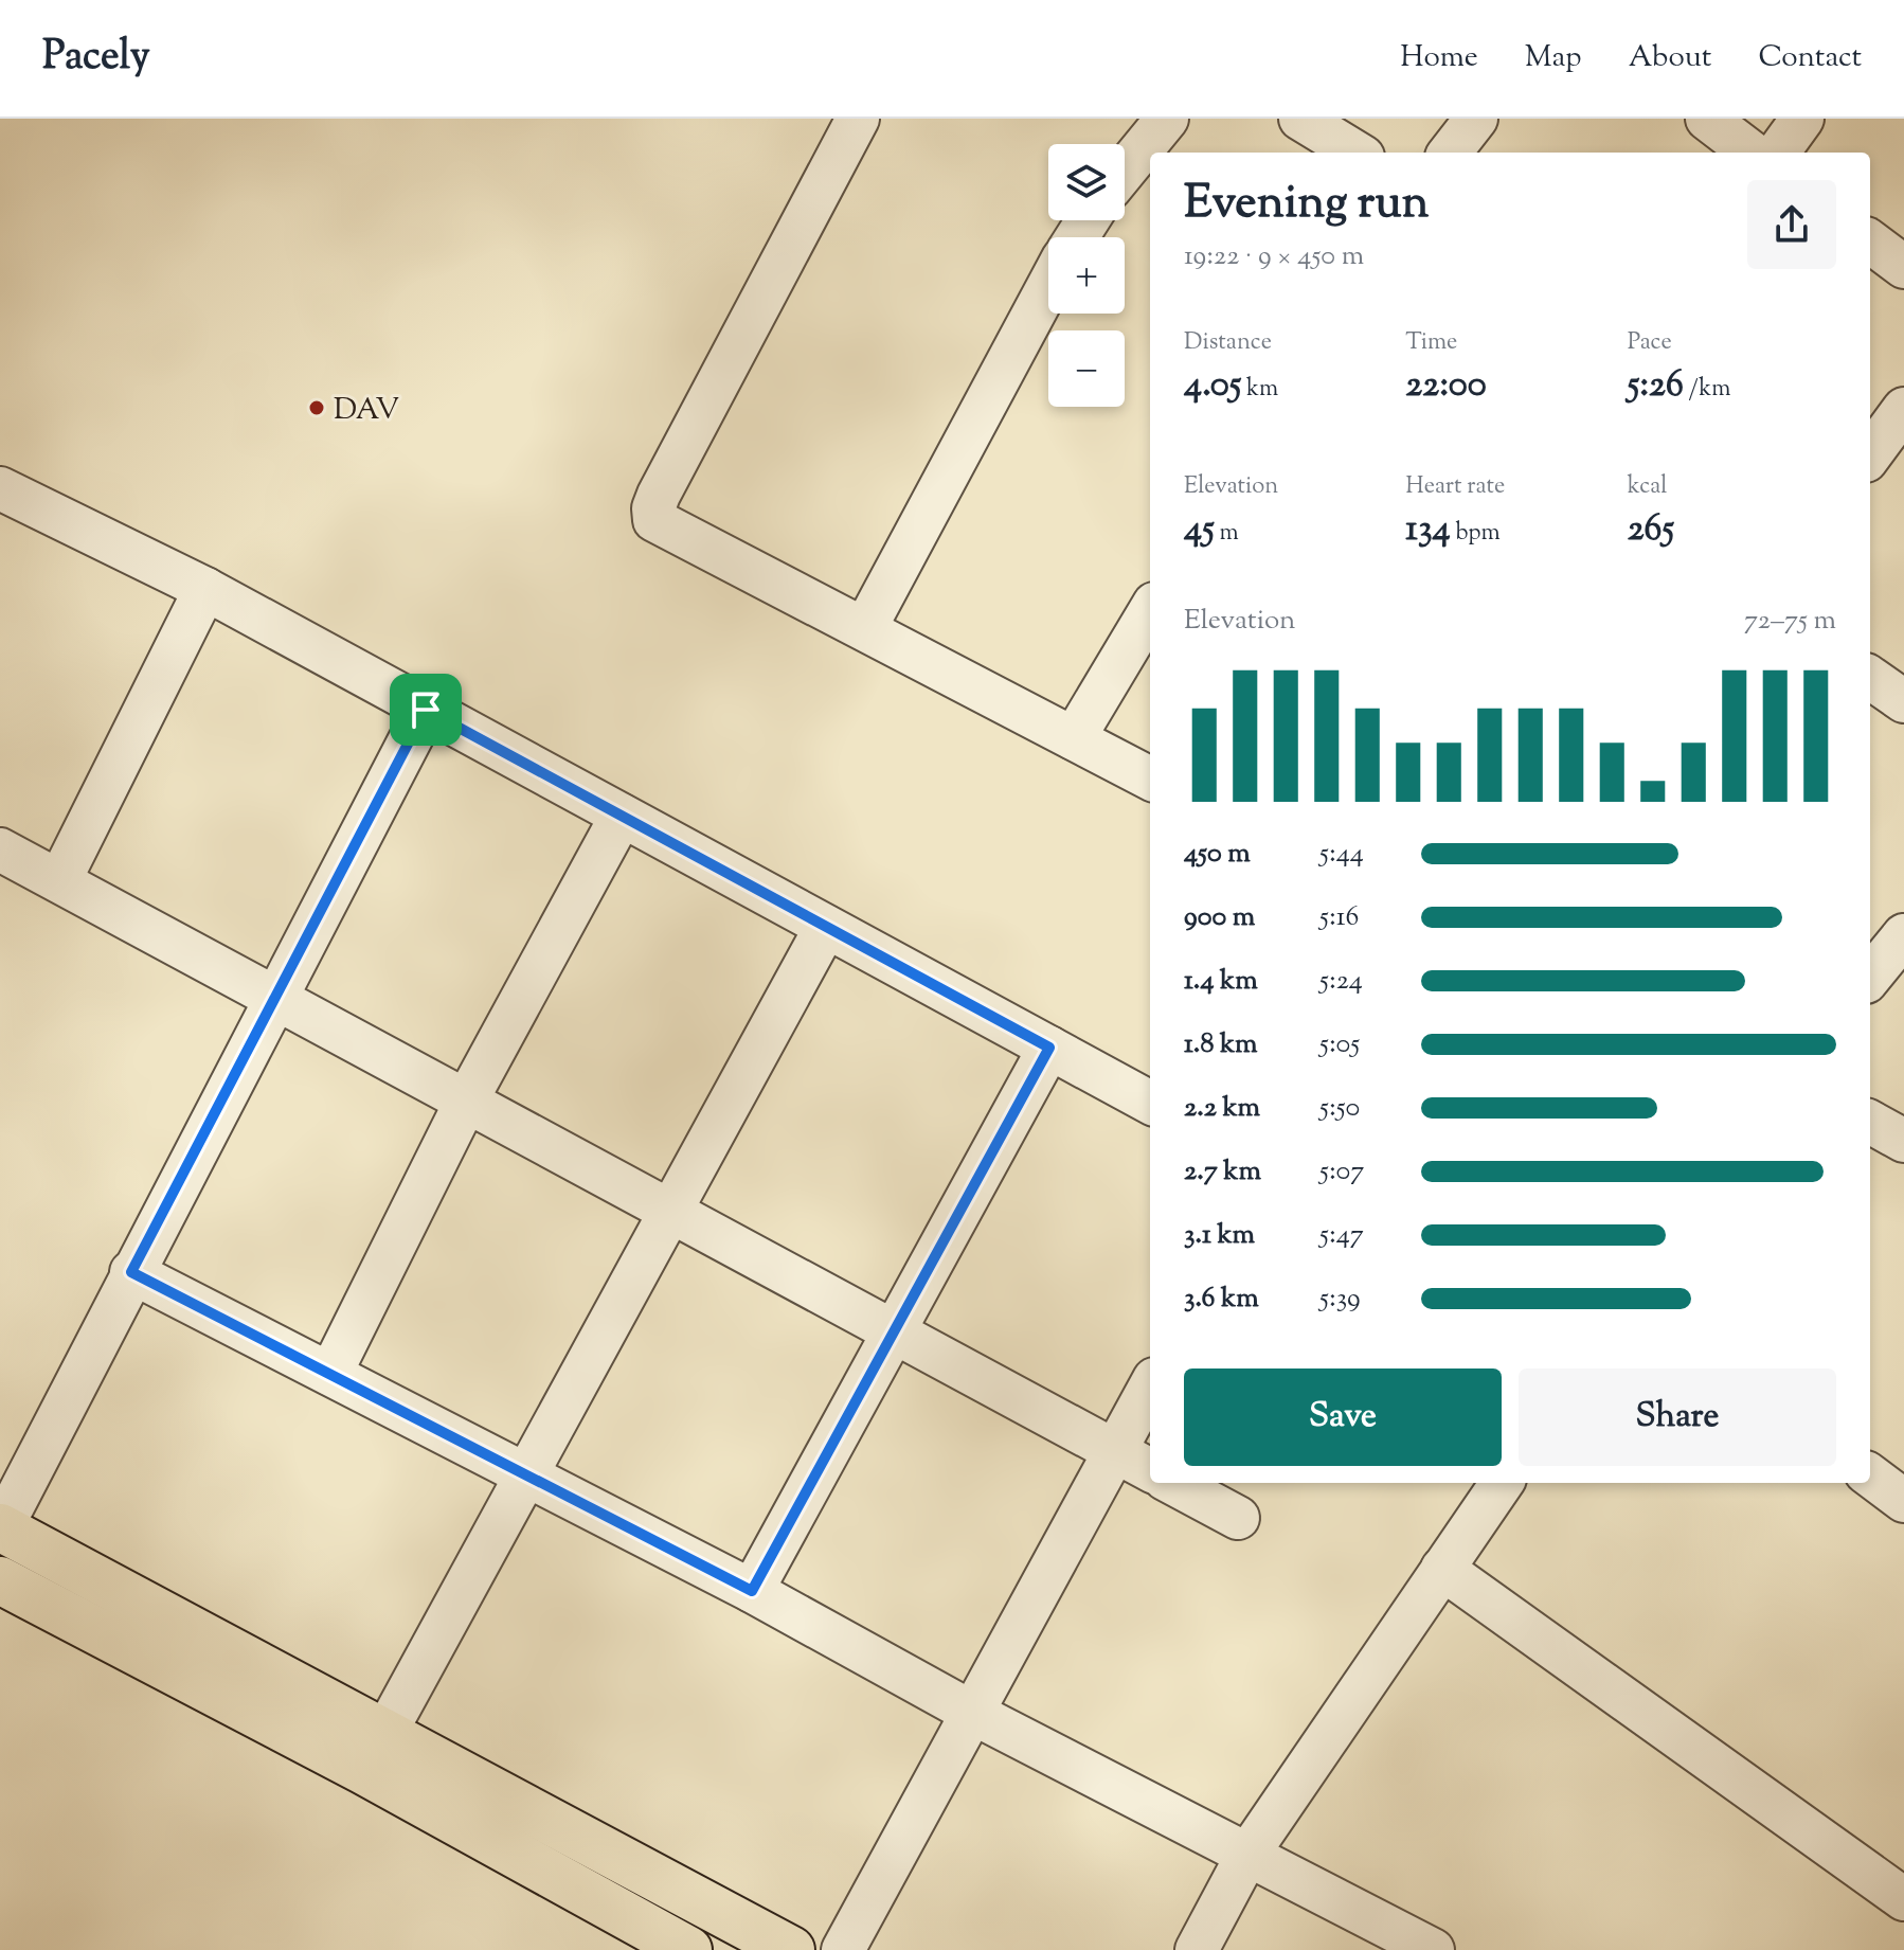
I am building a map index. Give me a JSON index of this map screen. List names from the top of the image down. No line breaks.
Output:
{"places":["DAV"],"page":{"header":"Pacely","nav":["Home","Map","About","Contact"],"map_buttons":["+","−"],"heading":["Evening run","19:22 · 9 × 450 m"],"stats":[["Distance","4.05 km"],["Time","22:00"],["Pace","5:26 /km"],["Elevation","45 m"],["Heart rate","134 bpm"],["kcal","265"]],"chart":["Elevation","72–75 m"],"list":[{"name":"450 m","note":"5:44"},{"name":"900 m","note":"5:16"},{"name":"1.4 km","note":"5:24"},{"name":"1.8 km","note":"5:05"},{"name":"2.2 km","note":"5:50"},{"name":"2.7 km","note":"5:07"},{"name":"3.1 km","note":"5:47"},{"name":"3.6 km","note":"5:39"}],"buttons":["Save","Share"]}}
